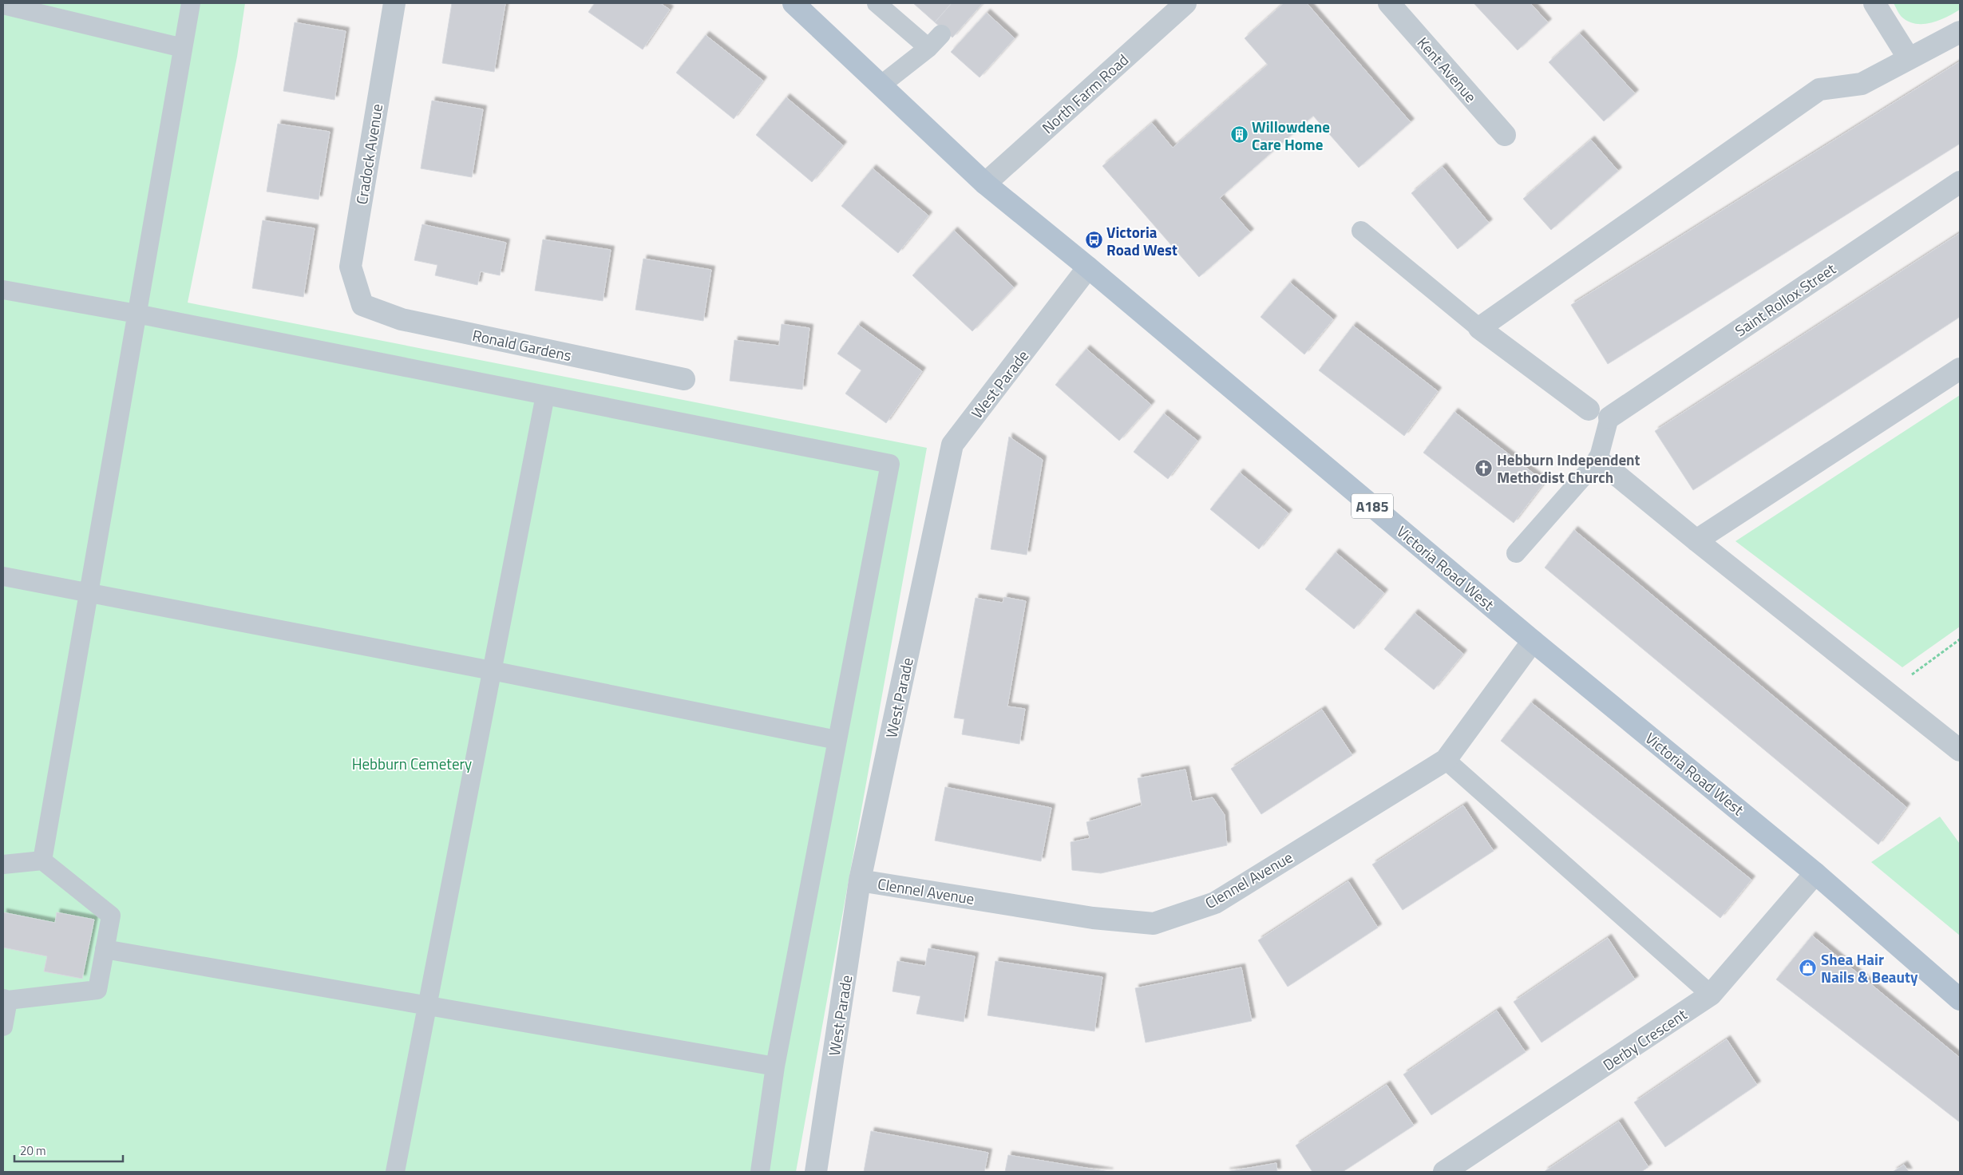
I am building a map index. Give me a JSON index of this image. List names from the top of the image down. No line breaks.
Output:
{"streets":{"main road":["A185","Victoria Road West"],"street":["Kent Avenue","North Farm Road","Cradock Avenue","Saint Rollox Street","Ronald Gardens","West Parade","Clennel Avenue","Derby Crescent"]},"crossings":[["North Farm Road","Victoria Road West"],["Cradock Avenue","Ronald Gardens"],["West Parade","Victoria Road West"],["West Parade","Clennel Avenue"],["Victoria Road West","Clennel Avenue"],["Victoria Road West","Derby Crescent"]],"parks":["Hebburn Cemetery"],"places":{"building":["Willowdene Care Home"],"bus stop":["Victoria Road West"],"church":["Hebburn Independent Methodist Church"],"shop":["Shea Hair Nails & Beauty"]},"scale_bar":"20 m"}
